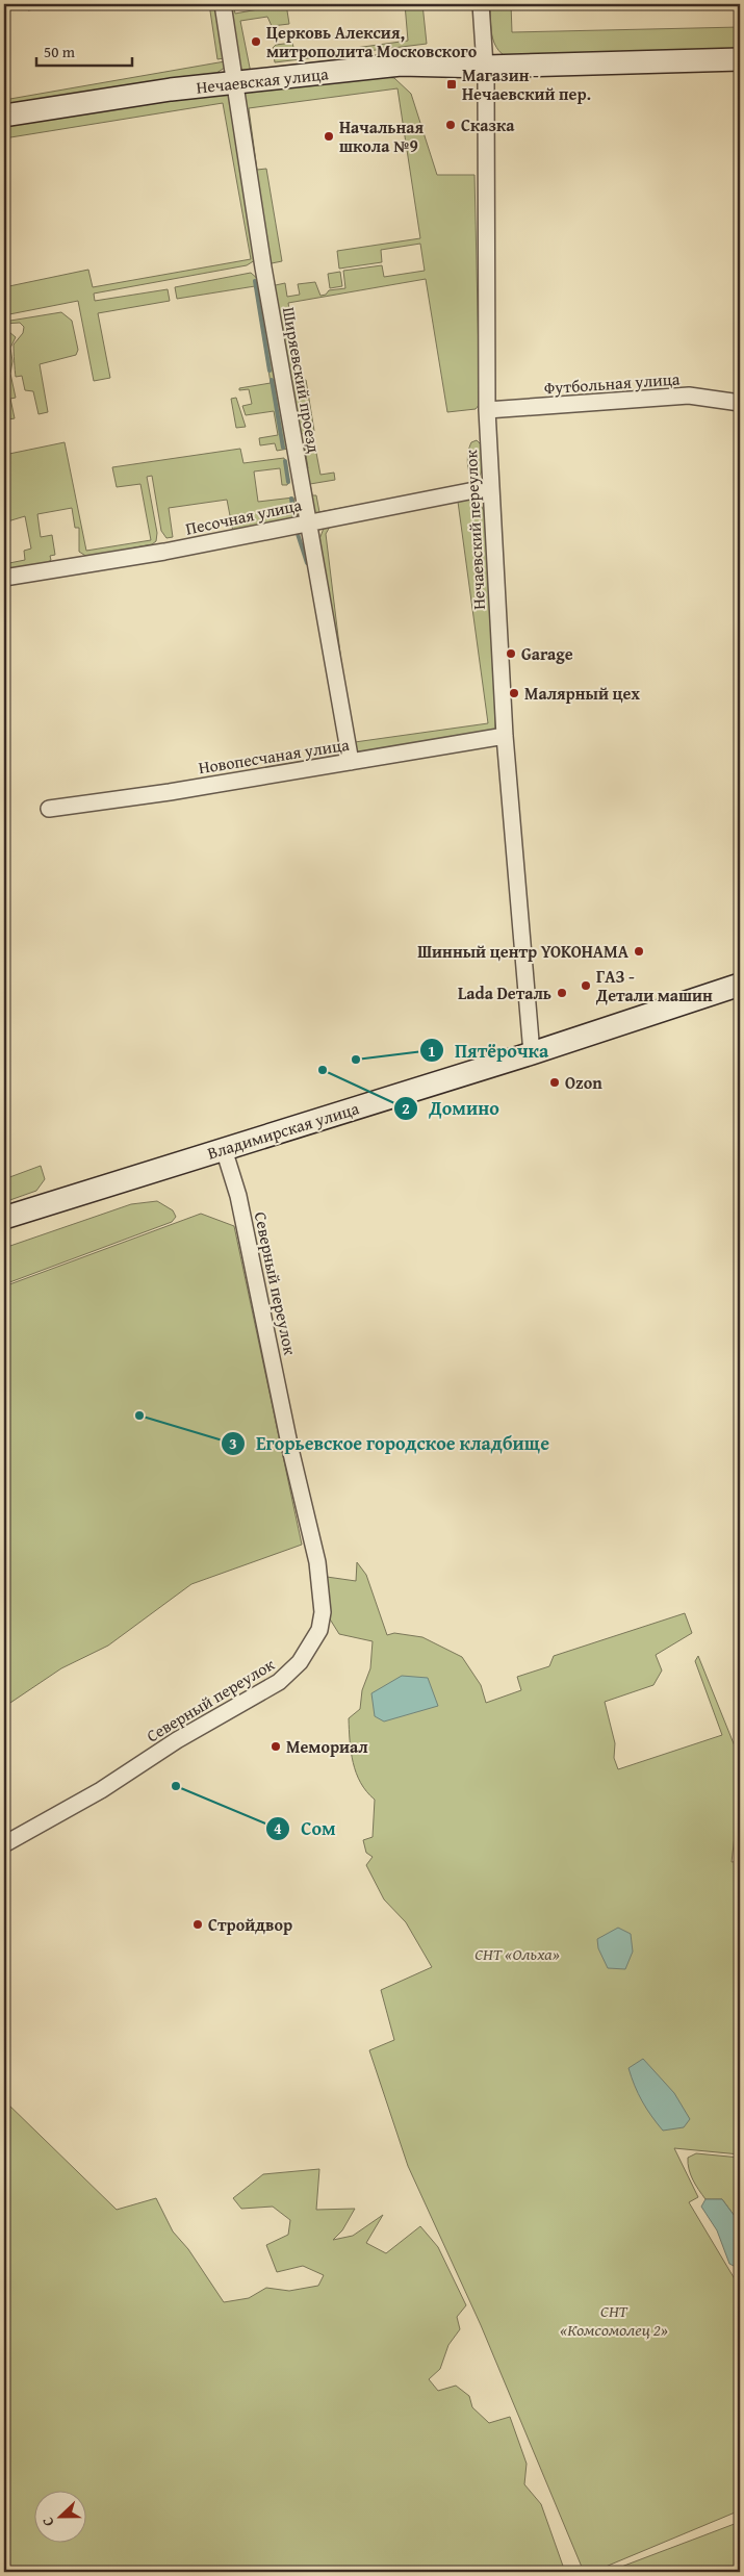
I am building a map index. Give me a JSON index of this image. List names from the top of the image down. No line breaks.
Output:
{"streets":{"street":["Нечаевская улица","Ширяевский проезд","Футбольная улица","Песочная улица","Нечаевский переулок","Новопесчаная улица","Владимирская улица","Северный переулок"]},"crossings":[["Нечаевская улица","Ширяевский проезд"],["Нечаевская улица","Нечаевский переулок"],["Ширяевский проезд","Песочная улица"],["Ширяевский проезд","Новопесчаная улица"],["Футбольная улица","Нечаевский переулок"],["Песочная улица","Нечаевский переулок"],["Нечаевский переулок","Новопесчаная улица"],["Нечаевский переулок","Владимирская улица"],["Владимирская улица","Северный переулок"]],"parks":["СНТ «Ольха»","СНТ «Комсомолец 2»"],"places":{"other":["Церковь Алексия, митрополита Московского","Сказка","Начальная школа №9","Garage","Малярный цех","Шинный центр YOKOHAMA","ГАЗ - Детали машин","Lada Dеталь","Пятёрочка","Домино","Ozon","Егорьевское городское кладбище","Мемориал","Сом","Стройдвор"],"transit":["Магазин - Нечаевский пер."]},"scale_bar":"50 m","north":"left"}
